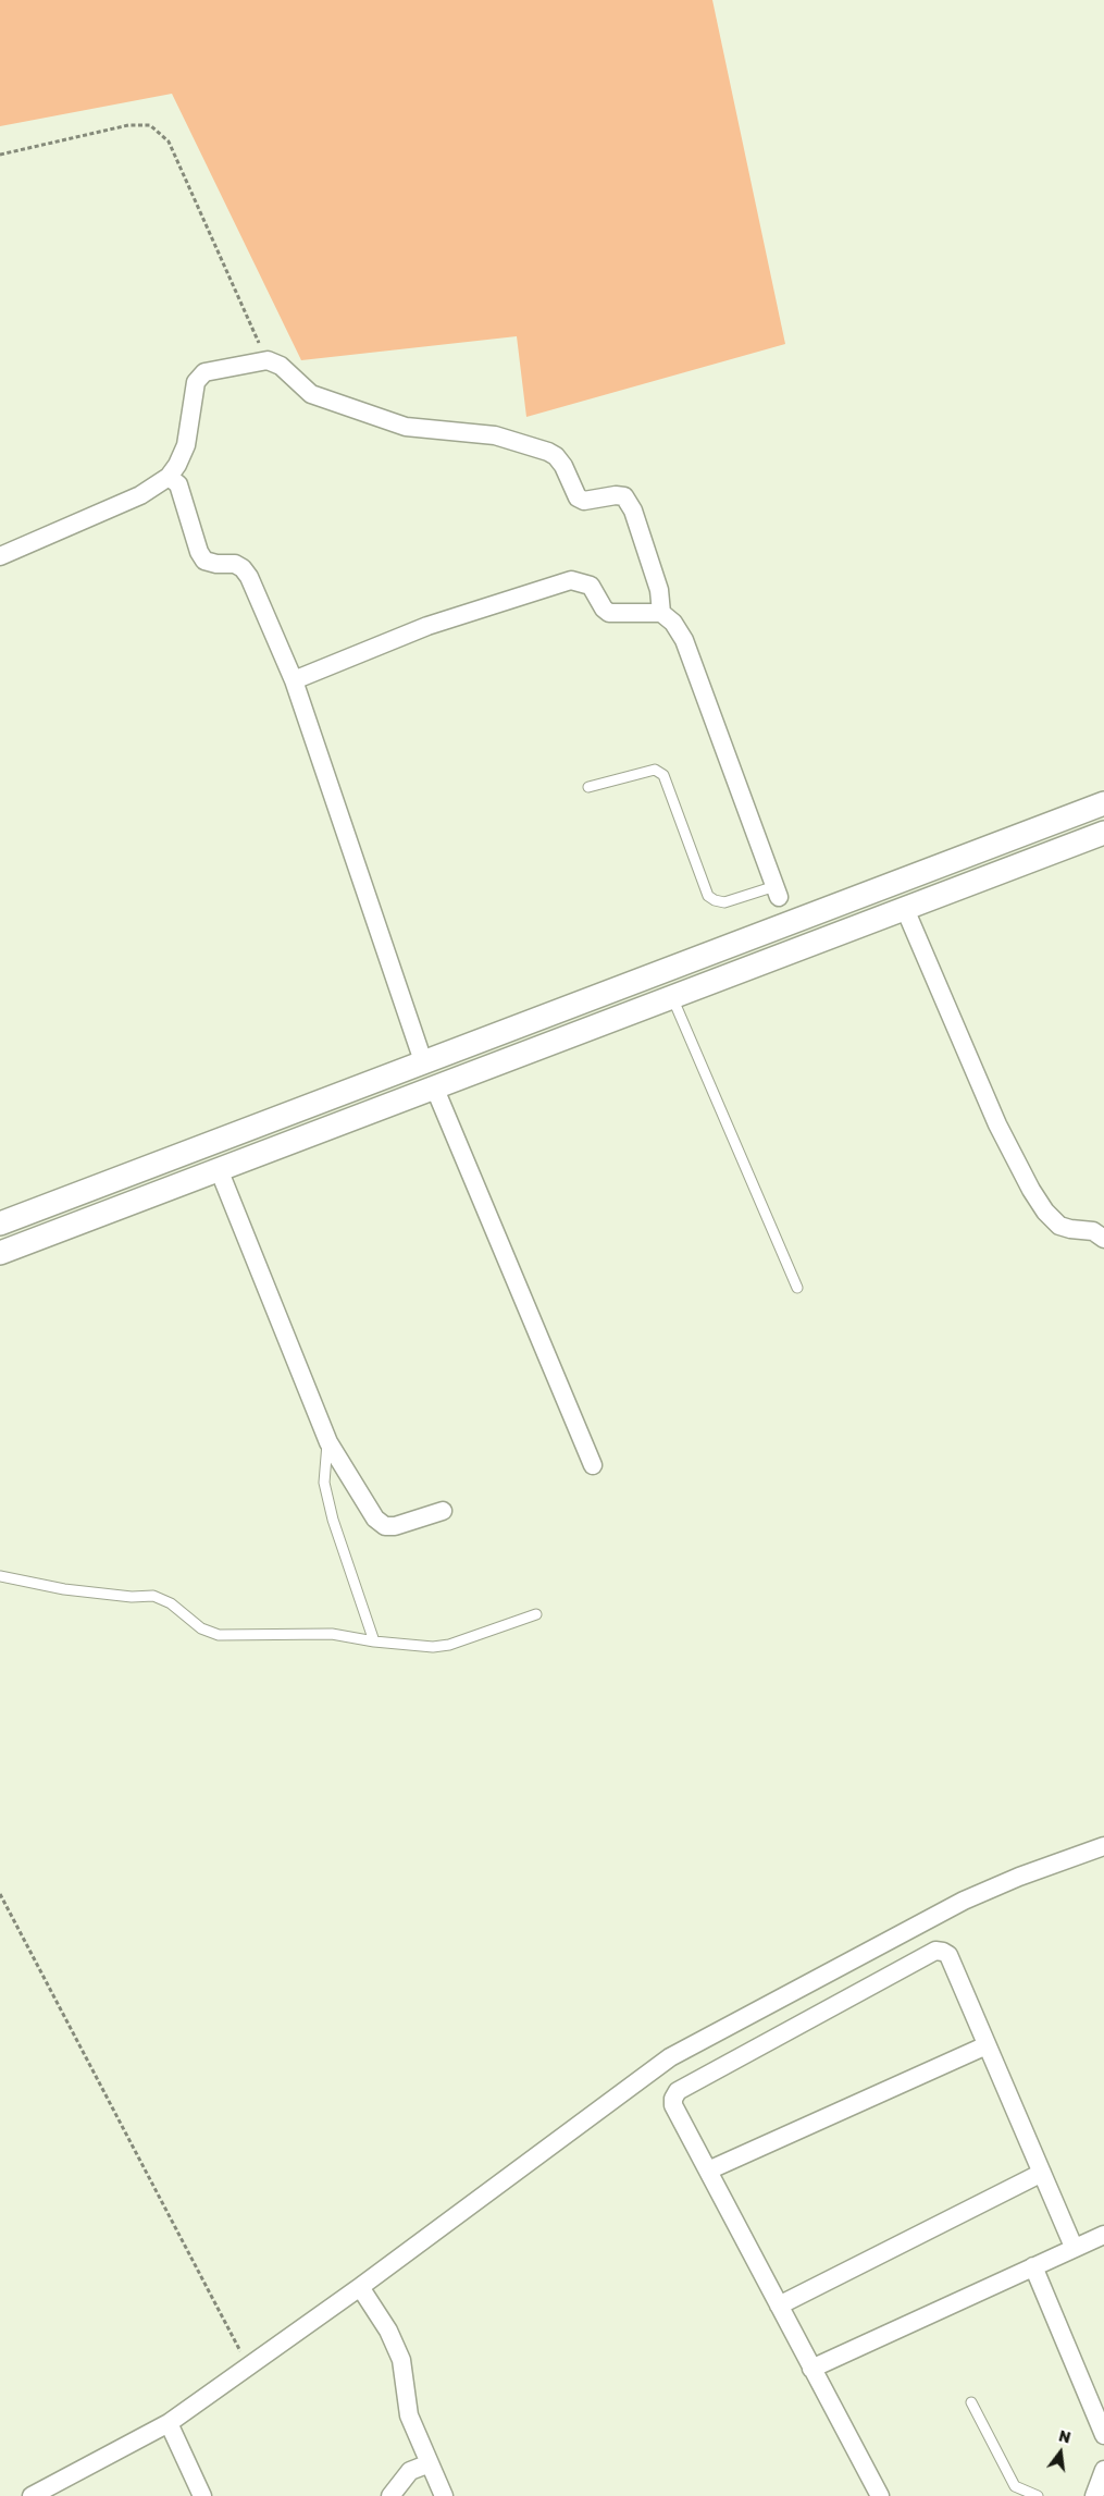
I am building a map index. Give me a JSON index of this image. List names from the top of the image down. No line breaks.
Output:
{"north":"top"}
